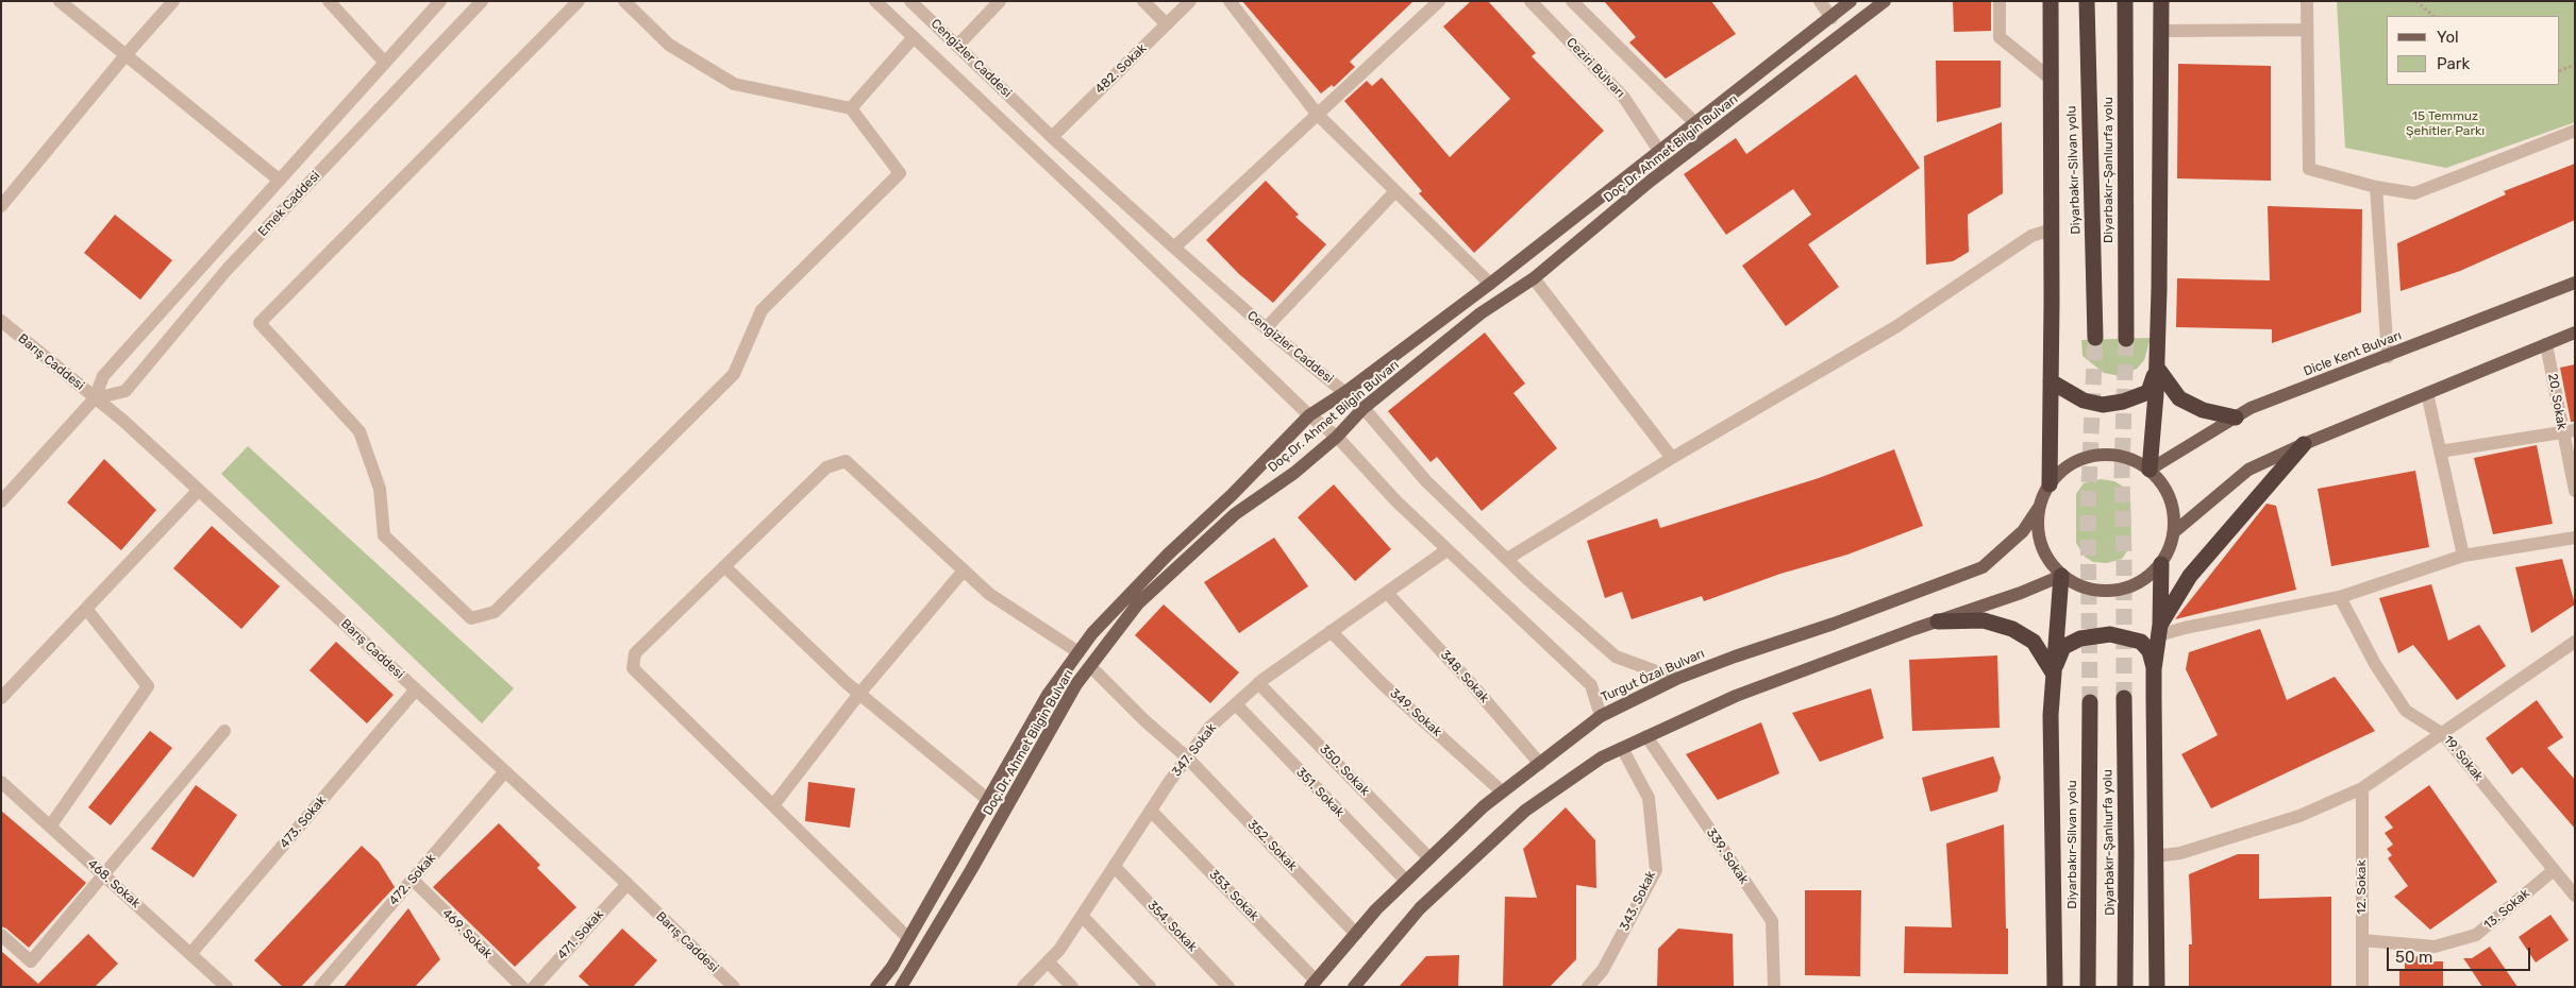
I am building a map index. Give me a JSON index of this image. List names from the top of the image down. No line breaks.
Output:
{"streets":{"highway":["Diyarbakır-Silvan yolu","Diyarbakır-Şanlıurfa yolu"],"main road":["Doç.Dr. Ahmet Bilgin Bulvarı","Dicle Kent Bulvarı","Turgut Özal Bulvarı"],"street":["Cengizler Caddesi","Ceziri Bulvarı","482. Sokak","Emek Caddesi","Barış Caddesi","20. Sokak","348. Sokak","349. Sokak","347. Sokak","19. Sokak","350. Sokak","351. Sokak","473. Sokak","352. Sokak","339. Sokak","472. Sokak","468. Sokak","12. Sokak","353. Sokak","343. Sokak","13. Sokak","354. Sokak","469. Sokak","471. Sokak"]},"crossings":[["Cengizler Caddesi","482. Sokak"],["Cengizler Caddesi","Doç.Dr. Ahmet Bilgin Bulvarı"],["Cengizler Caddesi","Turgut Özal Bulvarı"],["Cengizler Caddesi","347. Sokak"],["Ceziri Bulvarı","Doç.Dr. Ahmet Bilgin Bulvarı"],["Doç.Dr. Ahmet Bilgin Bulvarı","352. Sokak"],["Emek Caddesi","Barış Caddesi"],["Dicle Kent Bulvarı","Turgut Özal Bulvarı"],["Barış Caddesi","473. Sokak"],["Barış Caddesi","472. Sokak"],["Barış Caddesi","471. Sokak"],["Turgut Özal Bulvarı","348. Sokak"],["Turgut Özal Bulvarı","349. Sokak"],["Turgut Özal Bulvarı","350. Sokak"],["Turgut Özal Bulvarı","351. Sokak"],["Turgut Özal Bulvarı","352. Sokak"],["Turgut Özal Bulvarı","353. Sokak"],["348. Sokak","347. Sokak"],["349. Sokak","347. Sokak"],["347. Sokak","350. Sokak"],["347. Sokak","351. Sokak"],["347. Sokak","352. Sokak"],["347. Sokak","353. Sokak"],["347. Sokak","354. Sokak"],["19. Sokak","13. Sokak"],["473. Sokak","468. Sokak"],["472. Sokak","469. Sokak"],["12. Sokak","13. Sokak"]],"parks":["15 Temmuz Şehitler Parkı"],"legend":["Yol","Park"],"scale_bar":"50 m"}
